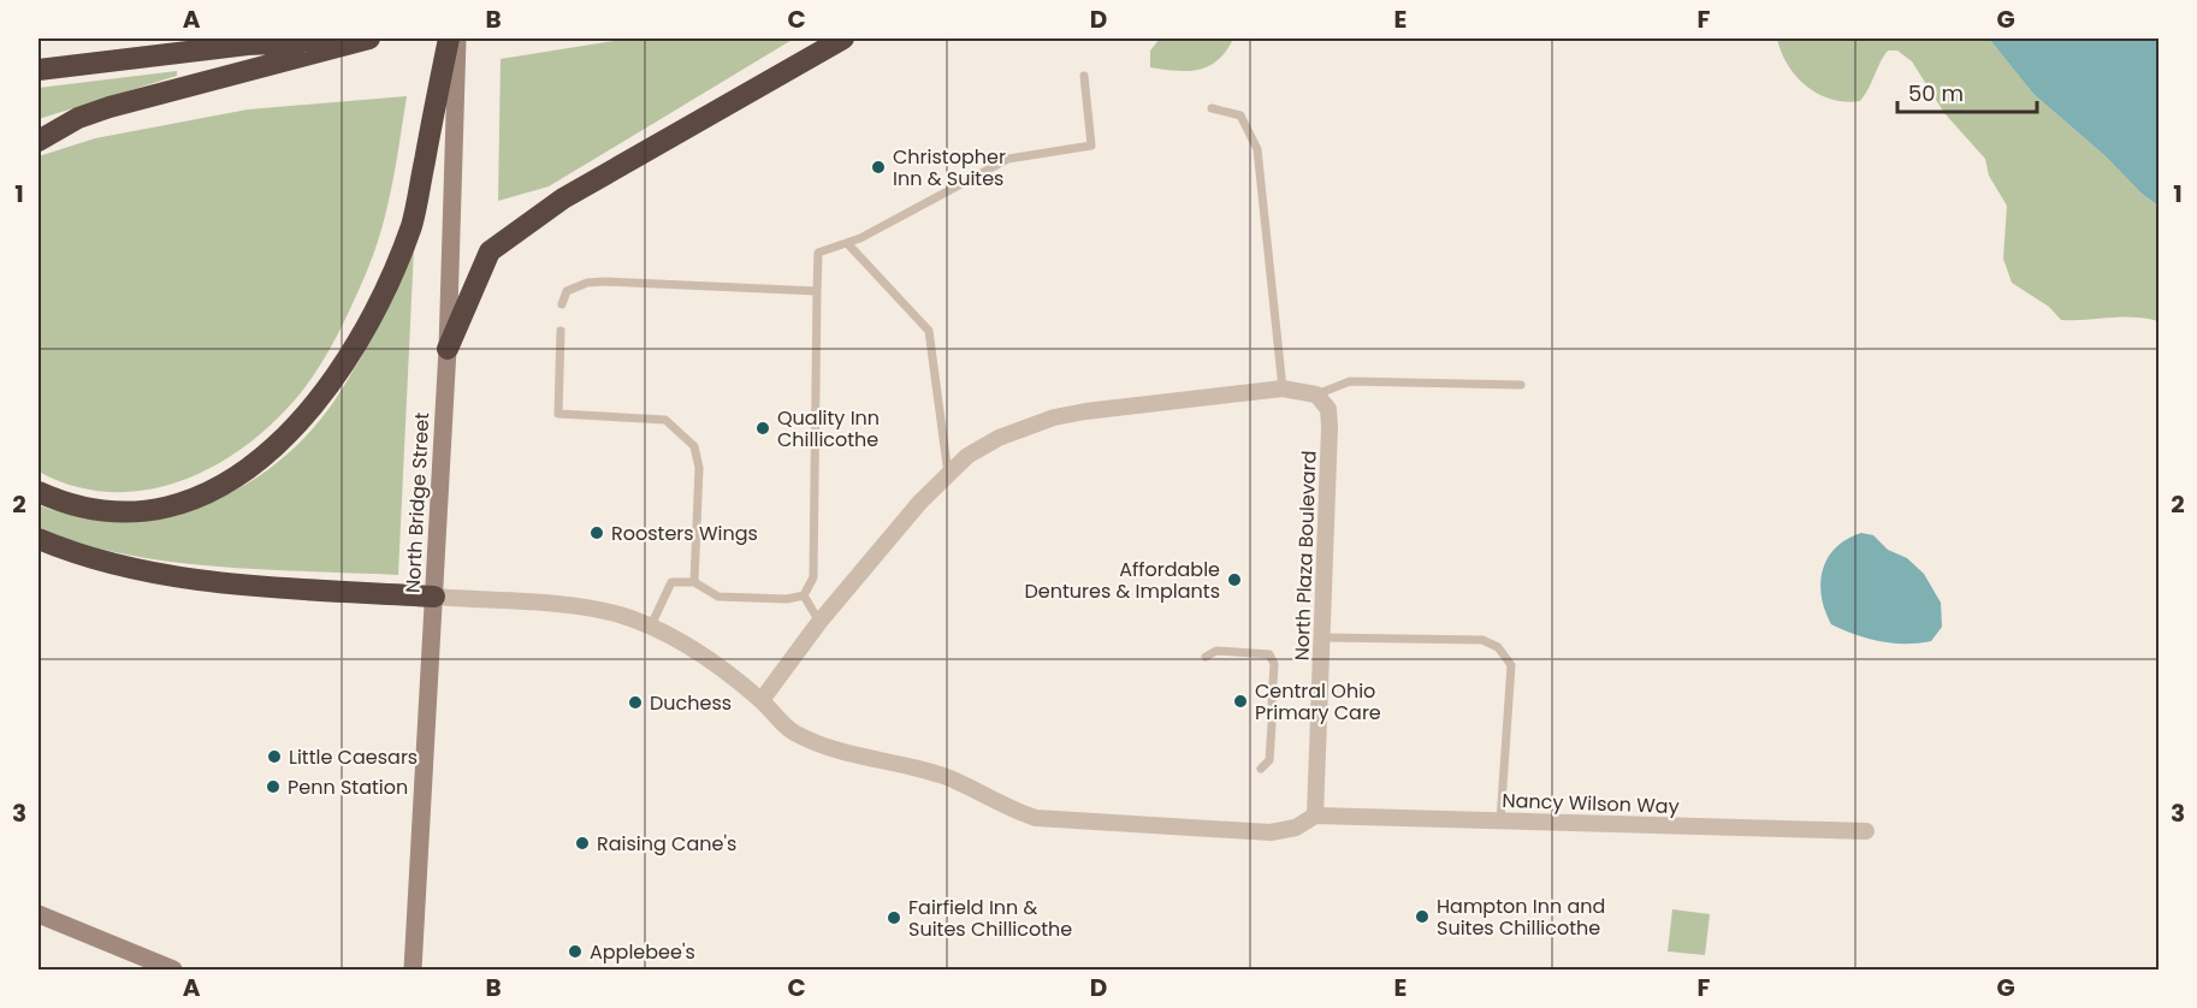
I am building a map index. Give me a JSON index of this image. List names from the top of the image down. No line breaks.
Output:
{"streets":{"main road":["North Bridge Street"],"street":["North Plaza Boulevard","Nancy Wilson Way"]},"crossings":[["North Plaza Boulevard","Nancy Wilson Way"]],"places":["Christopher Inn & Suites","Quality Inn Chillicothe","Roosters Wings","Affordable Dentures & Implants","Central Ohio Primary Care","Duchess","Little Caesars","Penn Station","Raising Cane's","Hampton Inn and Suites Chillicothe","Fairfield Inn & Suites Chillicothe","Applebee's"],"scale_bar":"50 m","grid":{"columns":["A","B","C","D","E","F","G"],"rows":["1","2","3"]}}
